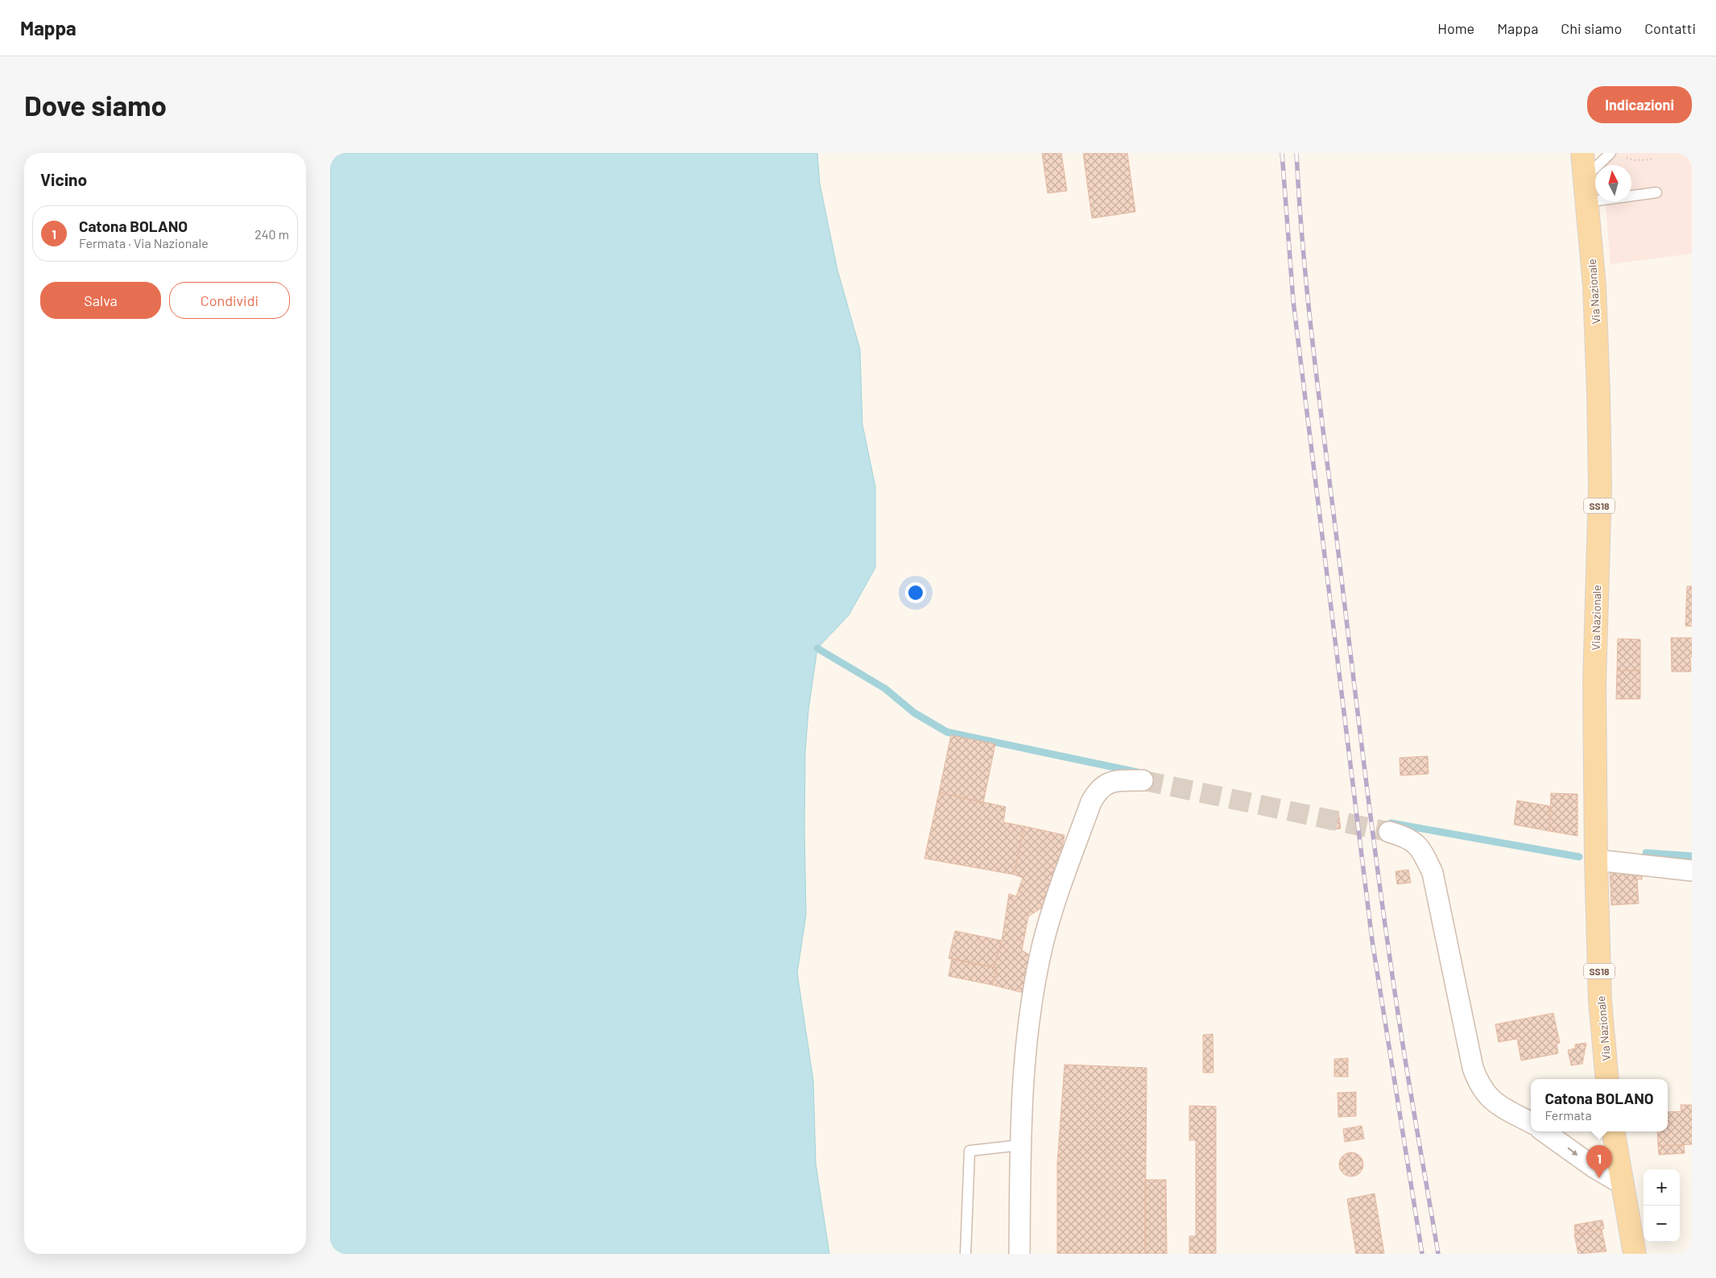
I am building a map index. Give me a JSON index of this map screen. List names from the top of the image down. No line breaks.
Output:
{"streets":{"main road":["Via Nazionale","SS18"]},"north":"top","page":{"header":"Mappa","nav":["Home","Mappa","Chi siamo","Contatti"],"buttons":["Indicazioni",["Salva","Condividi"]],"title":"Dove siamo","heading":"Vicino","list":[{"mark":"1","name":"Catona BOLANO","note":"Fermata · Via Nazionale","value":"240 m"}],"popup":["Catona BOLANO","Fermata"],"pins":"1","map_buttons":["+","−"]}}
